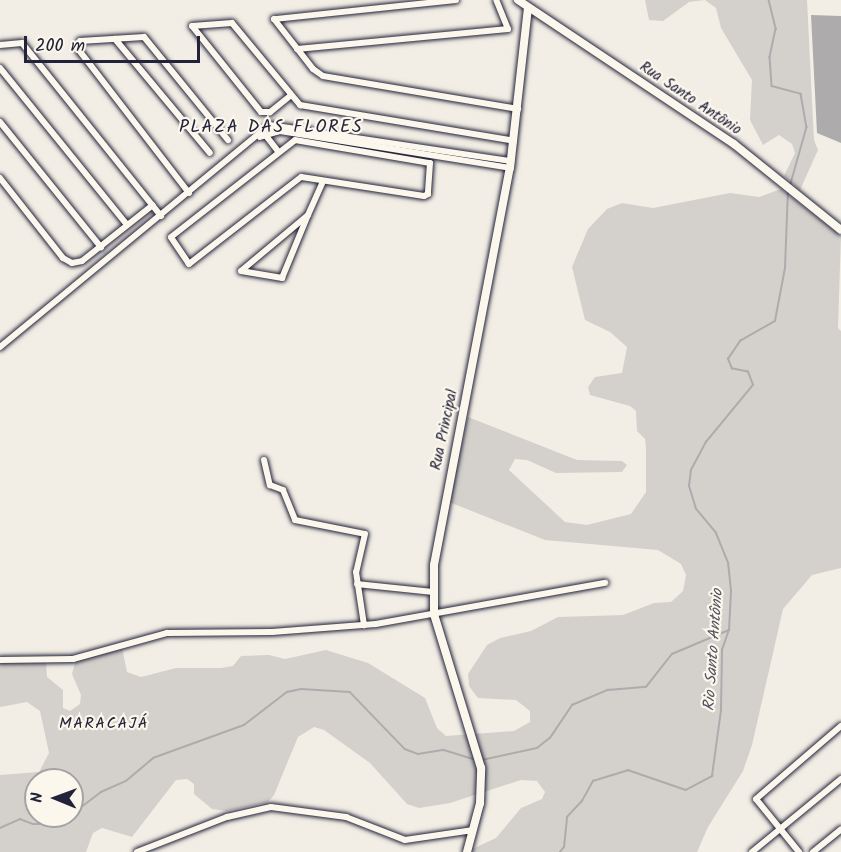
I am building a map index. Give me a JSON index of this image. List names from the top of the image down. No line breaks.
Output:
{"streets":{"main road":["Rua Santo Antônio"],"street":["Rua Principal"]},"crossings":[["Rua Santo Antônio","Rua Principal"]],"districts":["PLAZA DAS FLORES","MARACAJÁ"],"water":["Rio Santo Antônio"],"scale_bar":"200 m","north":"left"}
